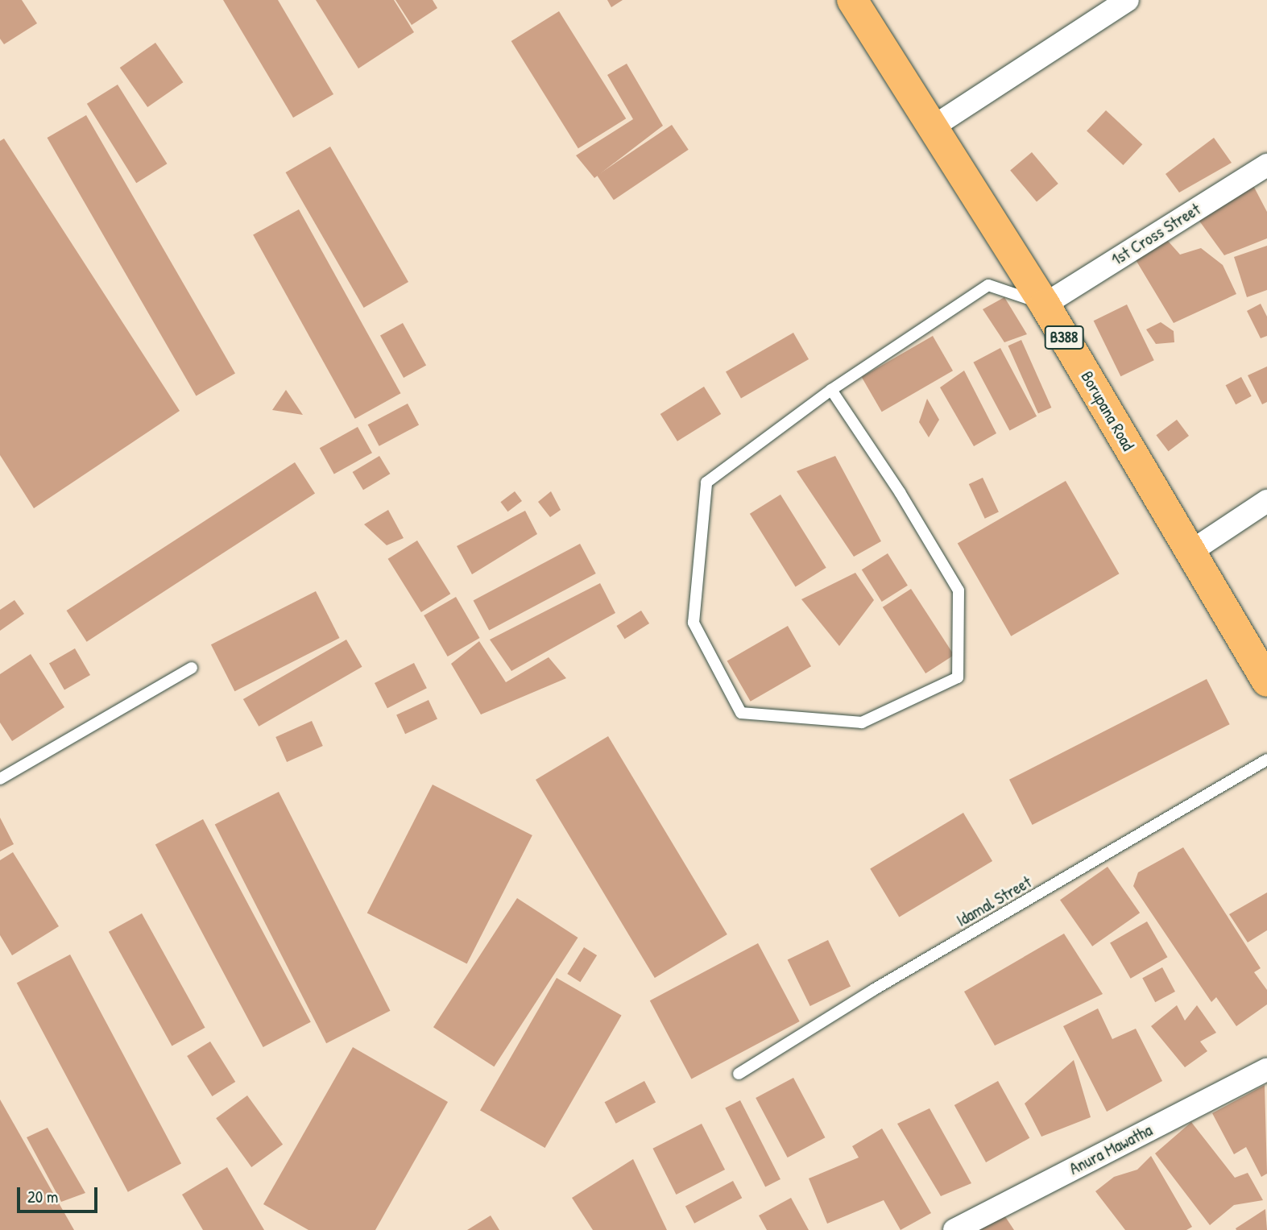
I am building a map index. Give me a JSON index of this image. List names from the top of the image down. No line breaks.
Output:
{"streets":{"main road":["B388","Borupana Road"],"street":["1st Cross Street","Anura Mawatha"],"lane":["Idamal Street"]},"crossings":[["1st Cross Street","Borupana Road"]],"scale_bar":"20 m"}
